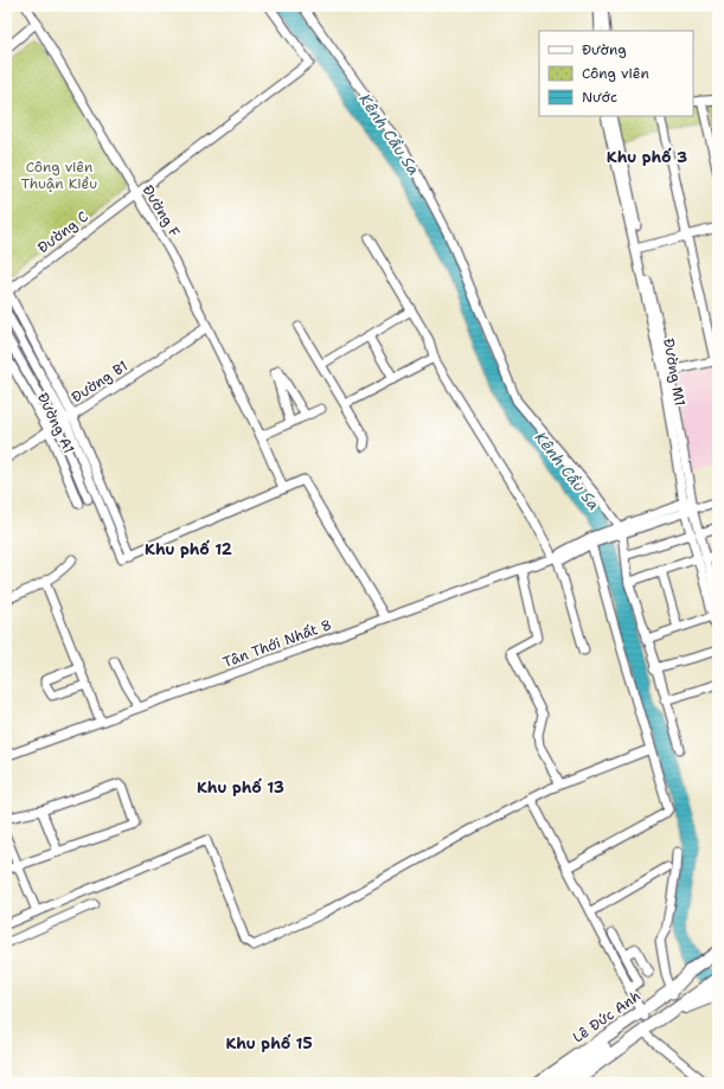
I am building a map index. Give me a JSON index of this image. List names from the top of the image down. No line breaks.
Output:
{"streets":{"highway":["Lê Đức Anh"],"street":["Đường F","Đường C","Đường M1","Đường B1","Đường A1","Tân Thới Nhất 8"]},"crossings":[["Đường F","Đường C"],["Đường F","Đường B1"],["Đường C","Đường A1"],["Đường M1","Tân Thới Nhất 8"],["Đường B1","Đường A1"]],"districts":["Khu phố 3","Khu phố 12","Khu phố 13","Khu phố 15"],"water":["Kênh Cầu Sa"],"parks":["Công viên Thuận Kiều"],"legend":["Đường","Công viên","Nước"]}
